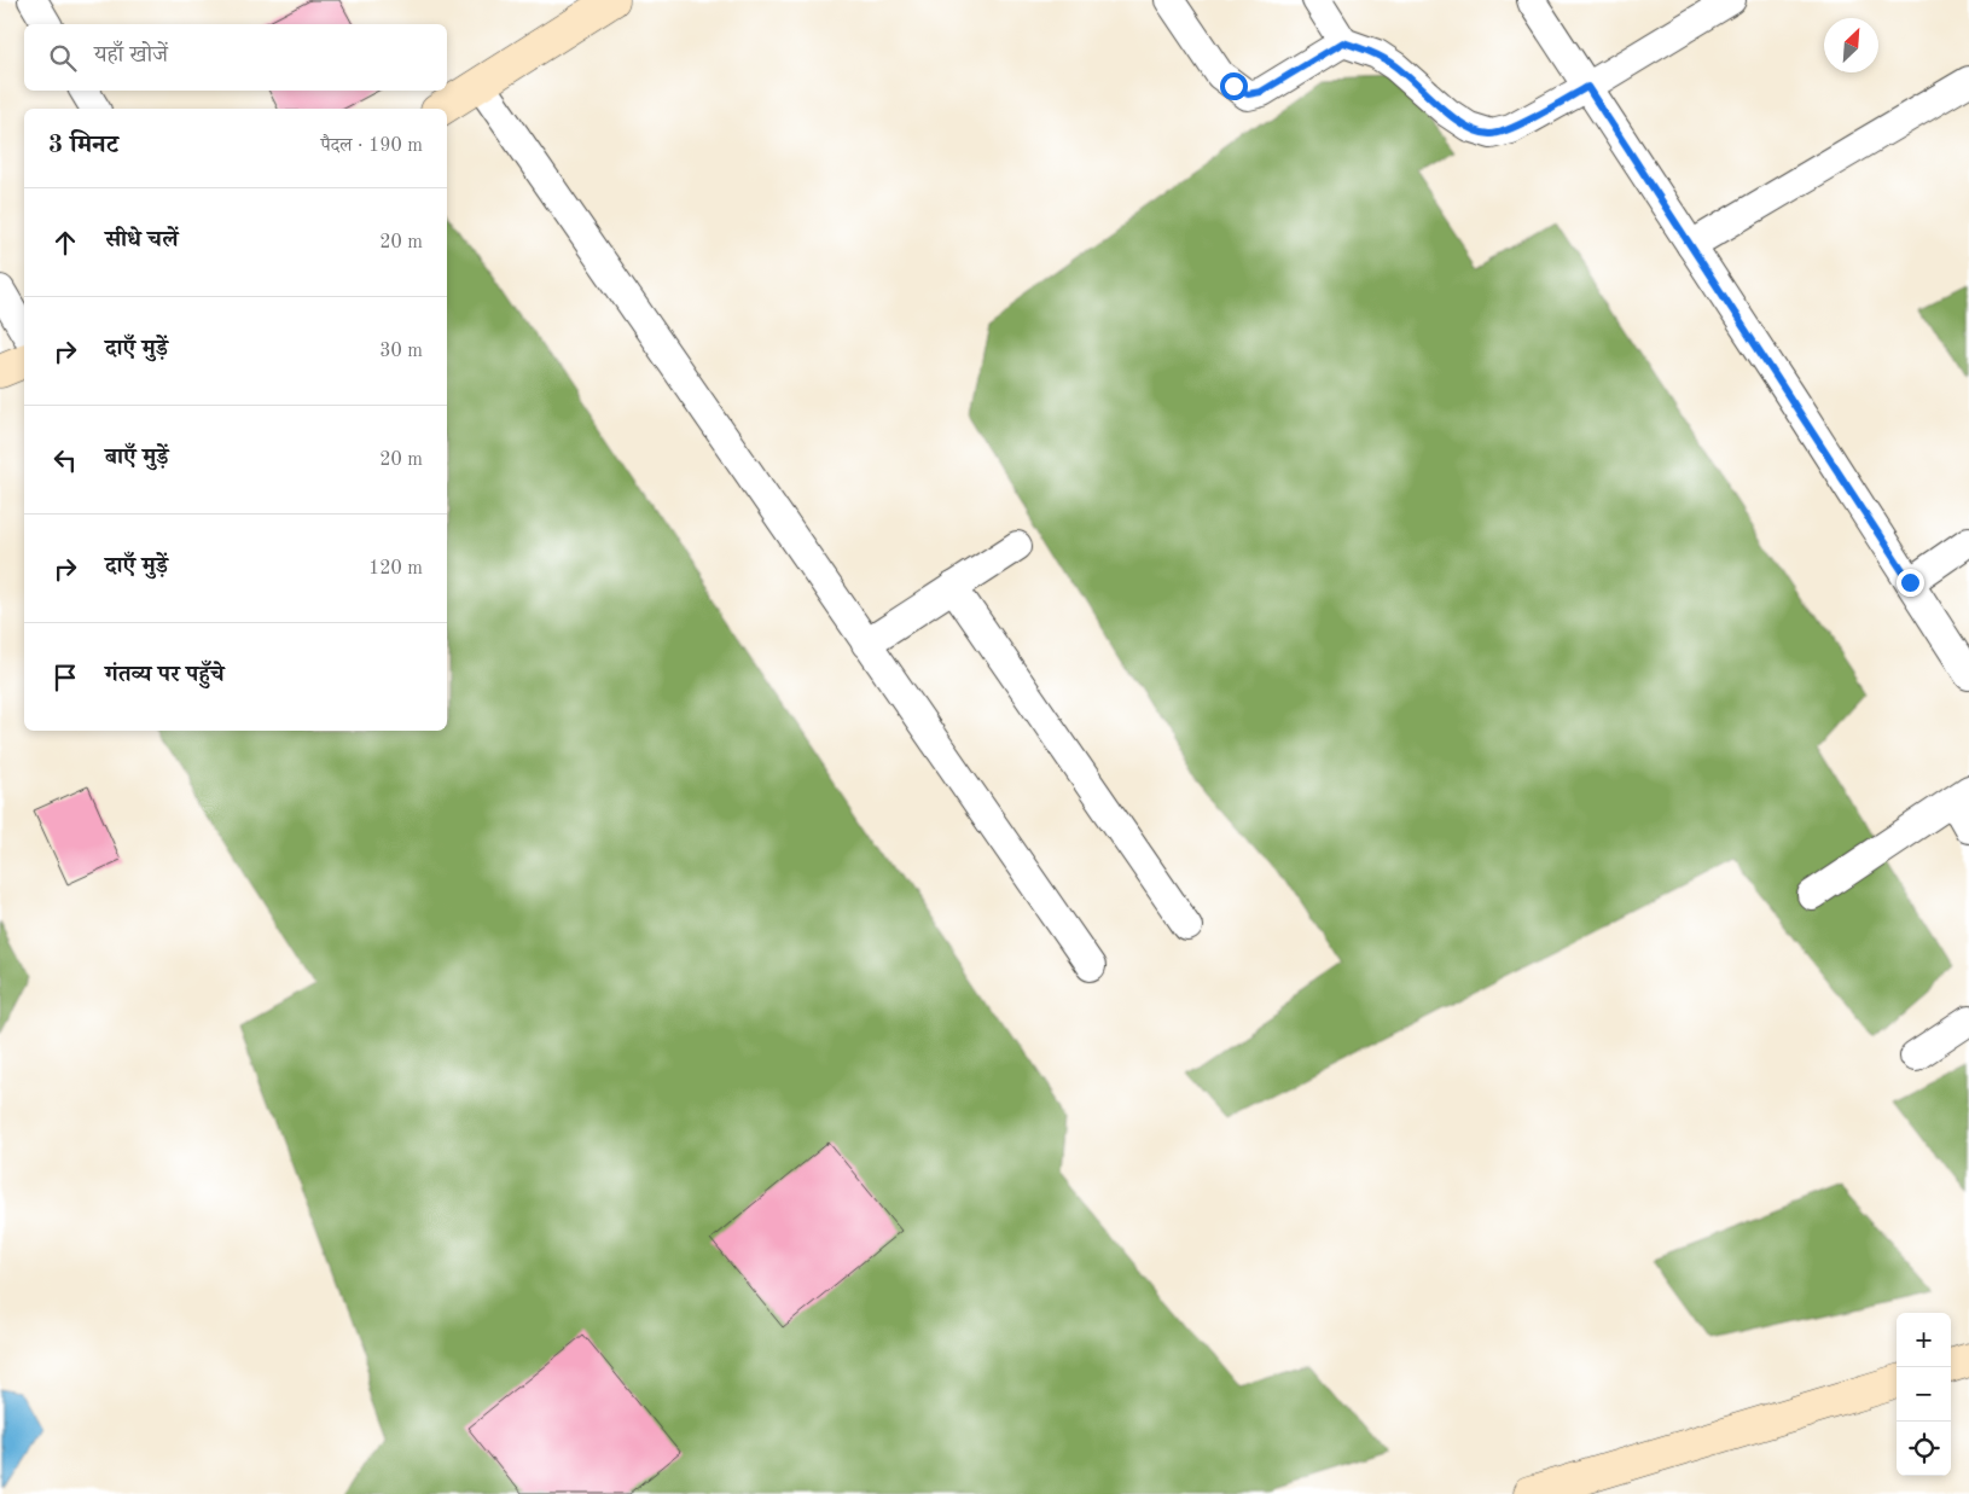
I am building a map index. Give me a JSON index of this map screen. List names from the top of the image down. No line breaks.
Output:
{"north":"top right","page":{"search":"यहाँ खोजें","heading":["3 मिनट","पैदल · 190 m"],"list":[["सीधे चलें","20 m"],["दाएँ मुड़ें","30 m"],["बाएँ मुड़ें","20 m"],["दाएँ मुड़ें","120 m"],"गंतव्य पर पहुँचे"],"map_buttons":["+","−"]}}
